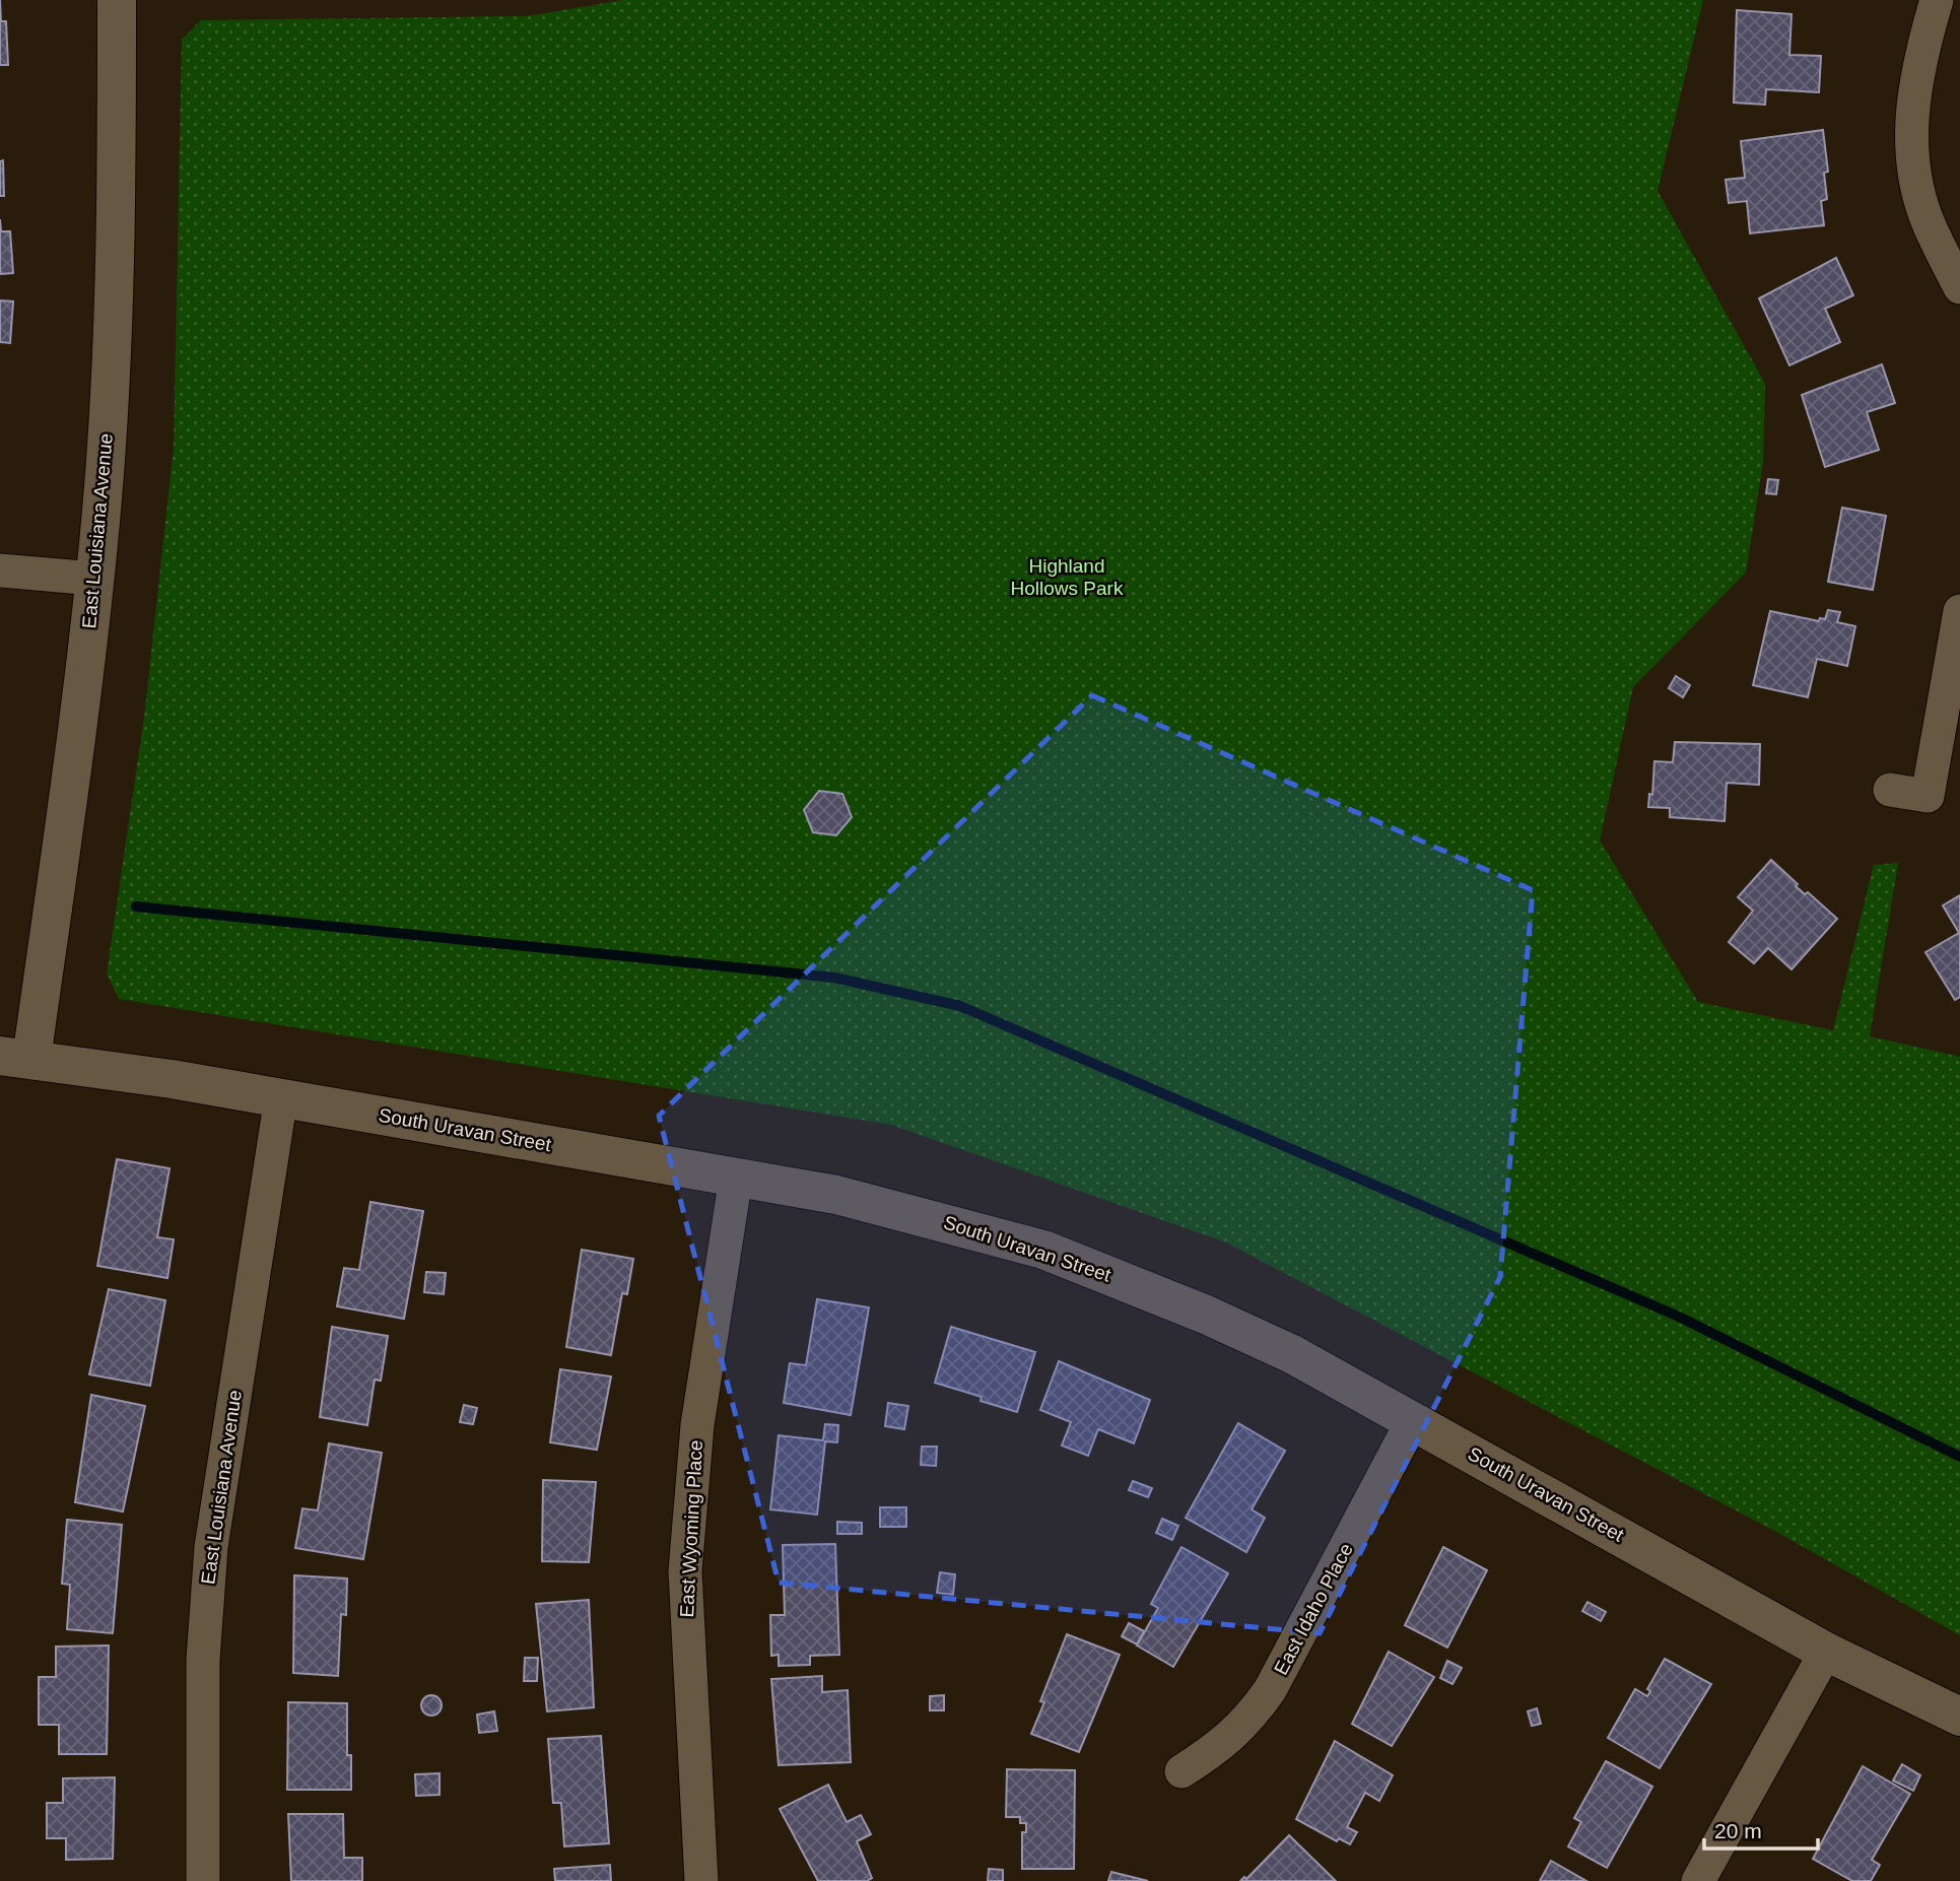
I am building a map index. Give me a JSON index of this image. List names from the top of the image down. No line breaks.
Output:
{"streets":{"street":["East Louisiana Avenue","South Uravan Street","East Wyoming Place","East Idaho Place"]},"crossings":[["East Louisiana Avenue","South Uravan Street"],["South Uravan Street","East Wyoming Place"],["South Uravan Street","East Idaho Place"]],"parks":["Highland Hollows Park"],"scale_bar":"20 m"}
